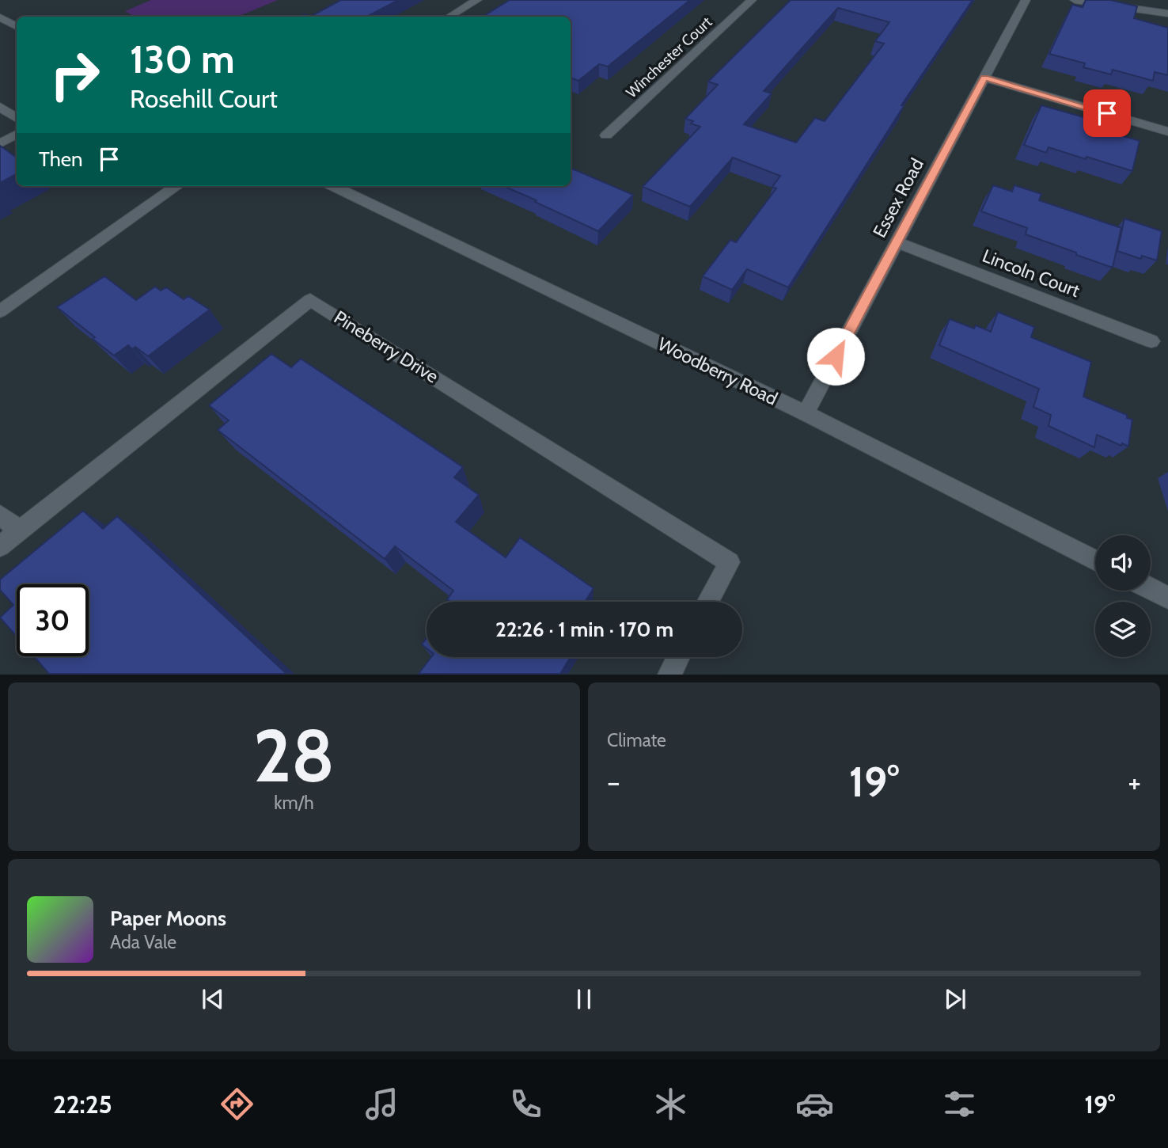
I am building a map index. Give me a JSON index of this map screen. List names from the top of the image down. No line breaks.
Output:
{"streets":{"street":["Winchester Court","Essex Road","Lincoln Court","Pineberry Drive","Woodberry Road"]},"crossings":[["Essex Road","Lincoln Court"],["Essex Road","Woodberry Road"]],"page":{"turn":["130 m","Rosehill Court"],"then":"Then","limit":"30","trip":"22:26 · 1 min · 170 m","tile":[["28","km/h"],"Climate"],"heat":["−","19°","+"],"song":["Paper Moons","Ada Vale"],"tabs":["22:25","19°"]}}
